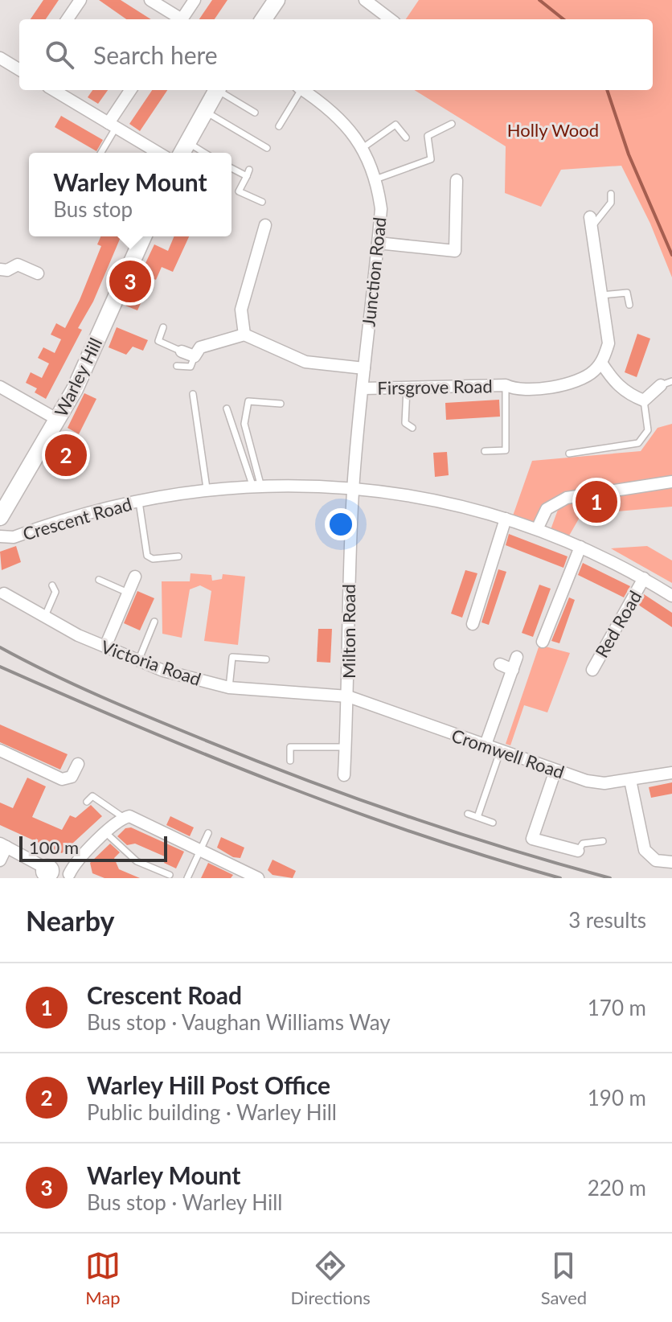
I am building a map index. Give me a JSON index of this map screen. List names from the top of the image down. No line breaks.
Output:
{"streets":{"main road":["Warley Hill"],"street":["Junction Road","Firsgrove Road","Crescent Road","Red Road","Milton Road","Victoria Road","Cromwell Road"]},"crossings":[["Junction Road","Firsgrove Road"],["Junction Road","Crescent Road"],["Junction Road","Milton Road"],["Crescent Road","Red Road"],["Crescent Road","Milton Road"],["Milton Road","Victoria Road"],["Milton Road","Cromwell Road"],["Victoria Road","Cromwell Road"]],"parks":["Holly Wood"],"scale_bar":"100 m","page":{"search":"Search here","popup":["Warley Mount","Bus stop"],"pins":["3","2","1"],"scale":"100 m","heading":["Nearby","3 results"],"list":[{"mark":"1","name":"Crescent Road","note":"Bus stop · Vaughan Williams Way","value":"170 m"},{"mark":"2","name":"Warley Hill Post Office","note":"Public building · Warley Hill","value":"190 m"},{"mark":"3","name":"Warley Mount","note":"Bus stop · Warley Hill","value":"220 m"}],"nav":["Map","Directions","Saved"]}}
